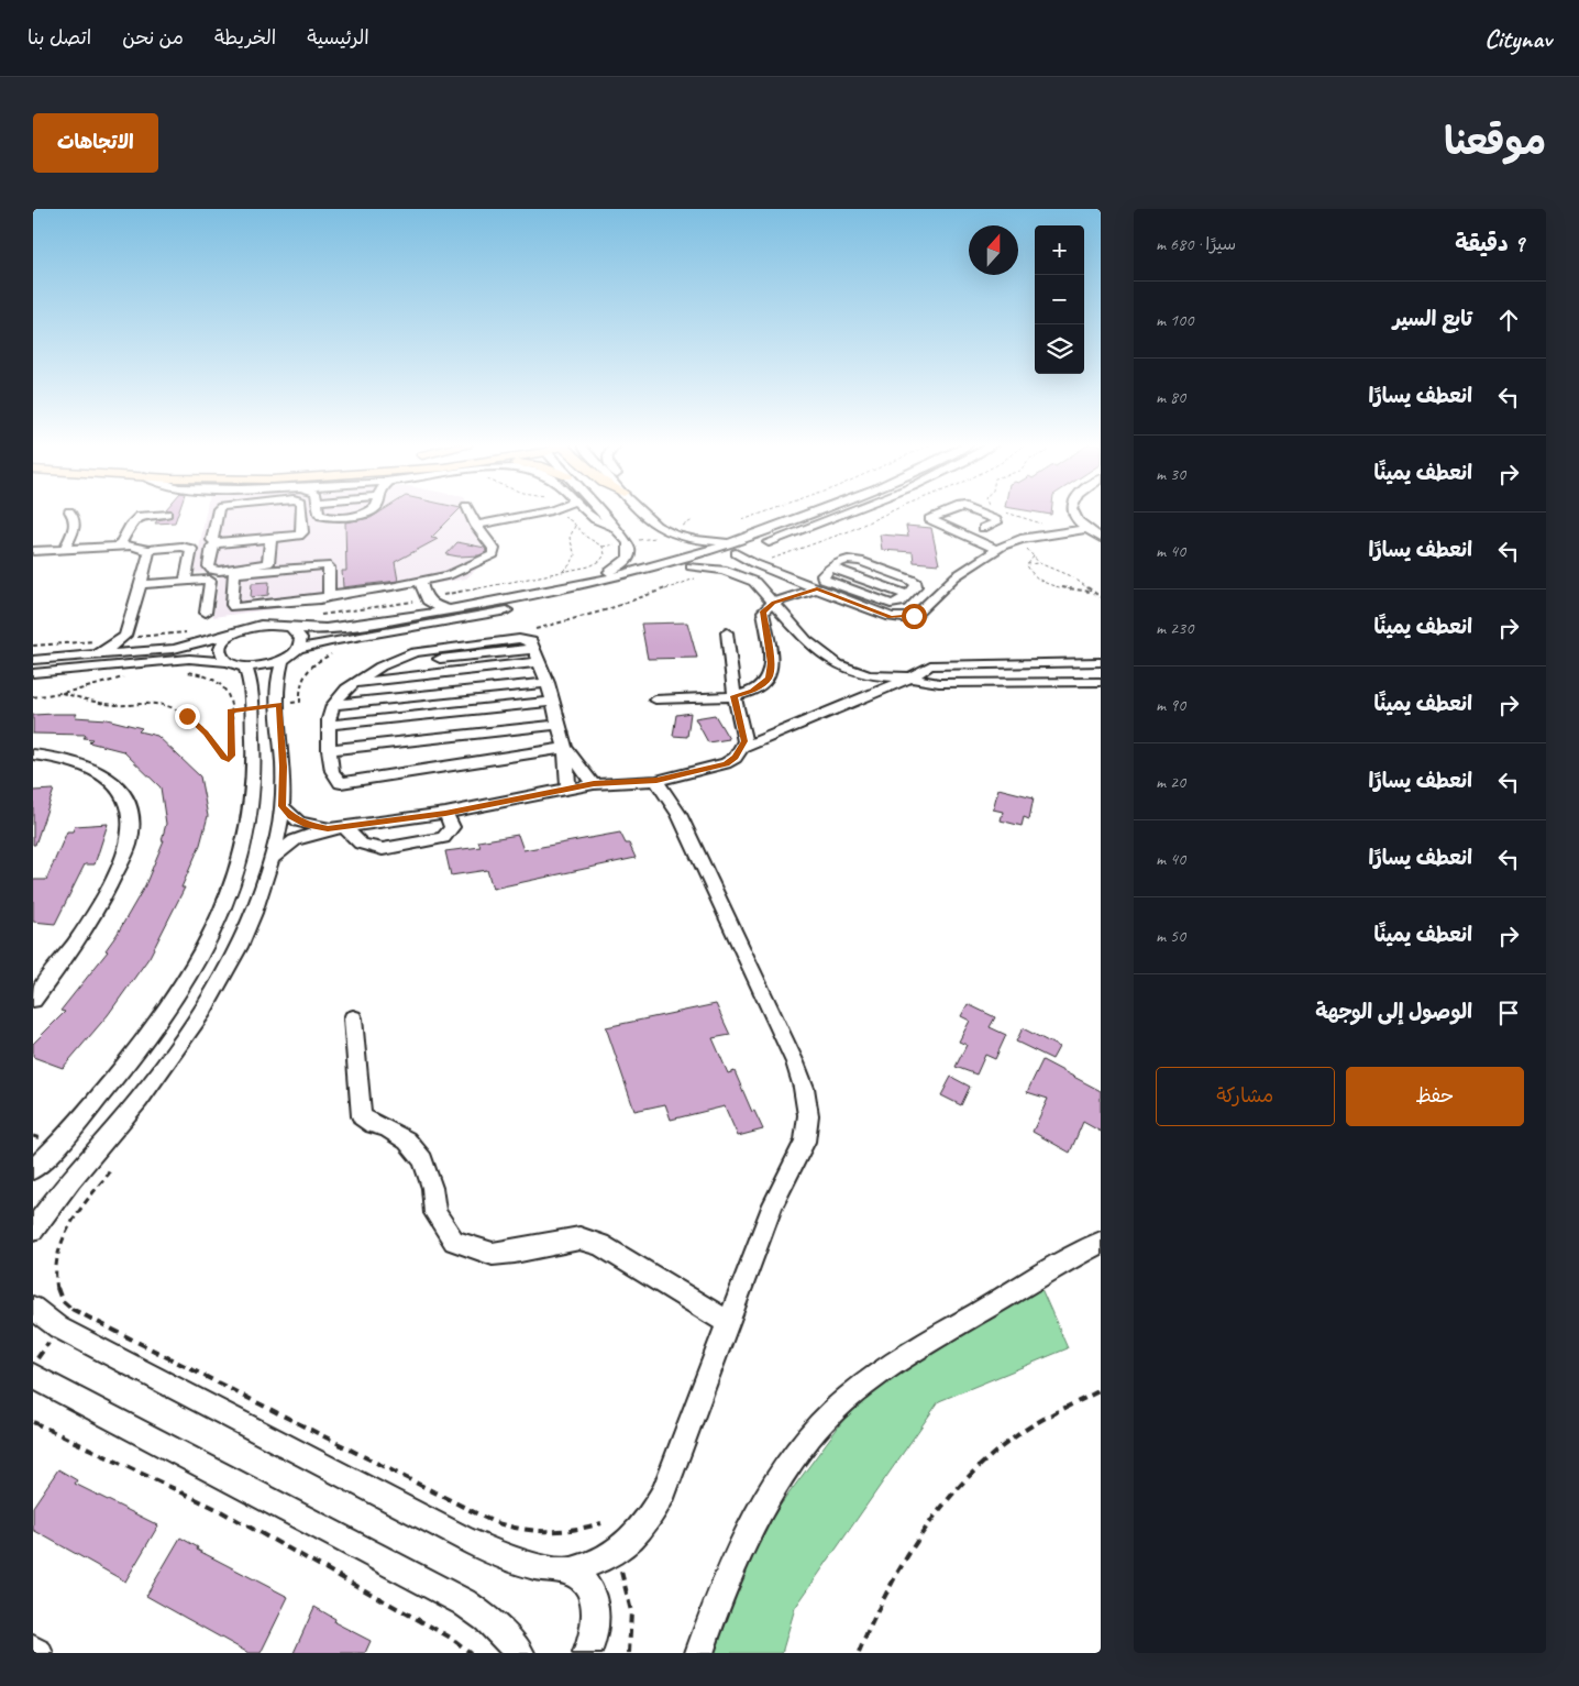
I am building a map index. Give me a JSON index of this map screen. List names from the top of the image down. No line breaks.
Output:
{"north":"top","page":{"header":"Citynav","nav":["الرئيسية","الخريطة","من نحن","اتصل بنا"],"title":"موقعنا","buttons":["الاتجاهات",["حفظ","مشاركة"]],"heading":["9 دقيقة","سيرًا · 680 m"],"map_buttons":["+","−"],"list":[["تابع السير","100 m"],["انعطف يسارًا","80 m"],["انعطف يمينًا","30 m"],["انعطف يسارًا","40 m"],["انعطف يمينًا","230 m"],["انعطف يمينًا","90 m"],["انعطف يسارًا","20 m"],["انعطف يسارًا","40 m"],["انعطف يمينًا","50 m"],"الوصول إلى الوجهة"]}}
